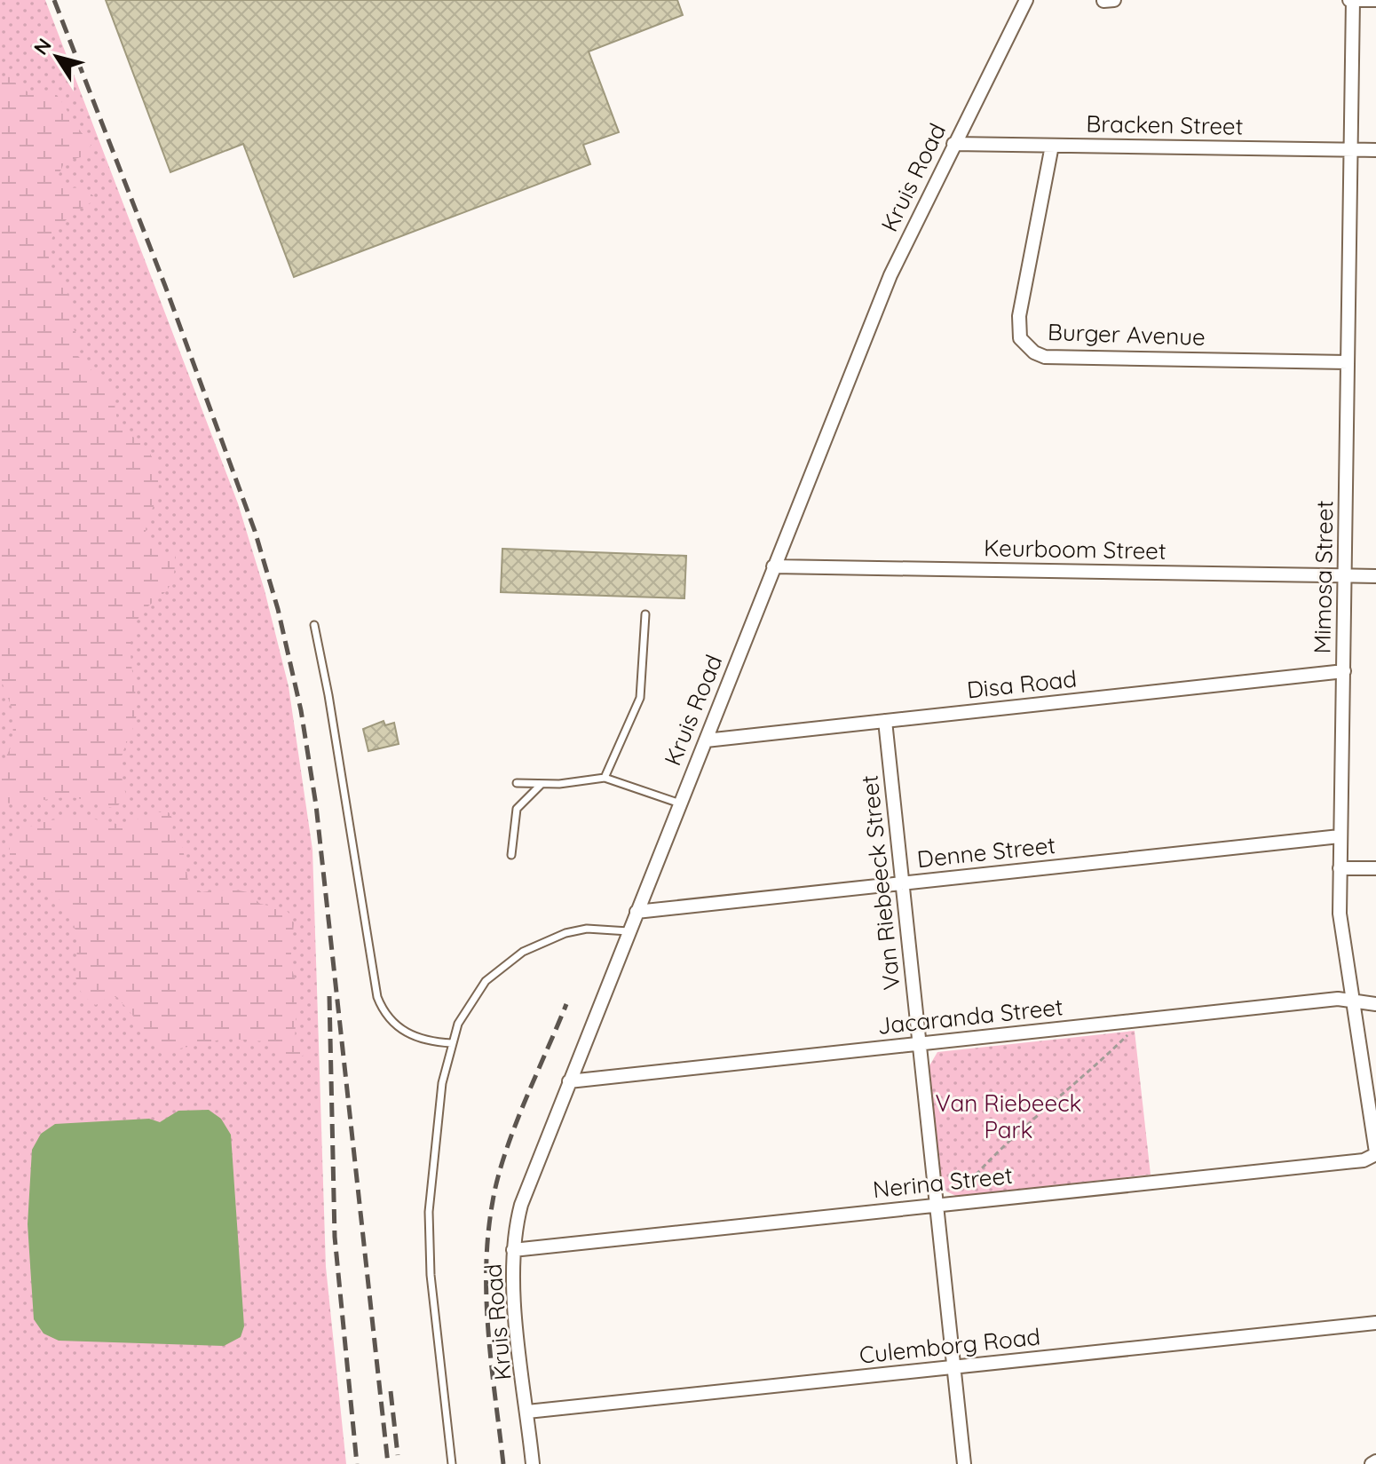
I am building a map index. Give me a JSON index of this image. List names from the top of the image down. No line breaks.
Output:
{"streets":{"street":["Bracken Street","Kruis Road","Burger Avenue","Keurboom Street","Mimosa Street","Disa Road","Denne Street","Van Riebeeck Street","Jacaranda Street","Nerina Street","Culemborg Road"]},"crossings":[["Bracken Street","Kruis Road"],["Bracken Street","Burger Avenue"],["Bracken Street","Mimosa Street"],["Kruis Road","Keurboom Street"],["Kruis Road","Disa Road"],["Kruis Road","Denne Street"],["Kruis Road","Jacaranda Street"],["Kruis Road","Nerina Street"],["Kruis Road","Culemborg Road"],["Burger Avenue","Mimosa Street"],["Keurboom Street","Mimosa Street"],["Mimosa Street","Disa Road"],["Mimosa Street","Denne Street"],["Mimosa Street","Jacaranda Street"],["Mimosa Street","Nerina Street"],["Disa Road","Van Riebeeck Street"],["Denne Street","Van Riebeeck Street"],["Van Riebeeck Street","Jacaranda Street"],["Van Riebeeck Street","Nerina Street"],["Van Riebeeck Street","Culemborg Road"]],"parks":["Van Riebeeck Park"],"north":"top left"}
